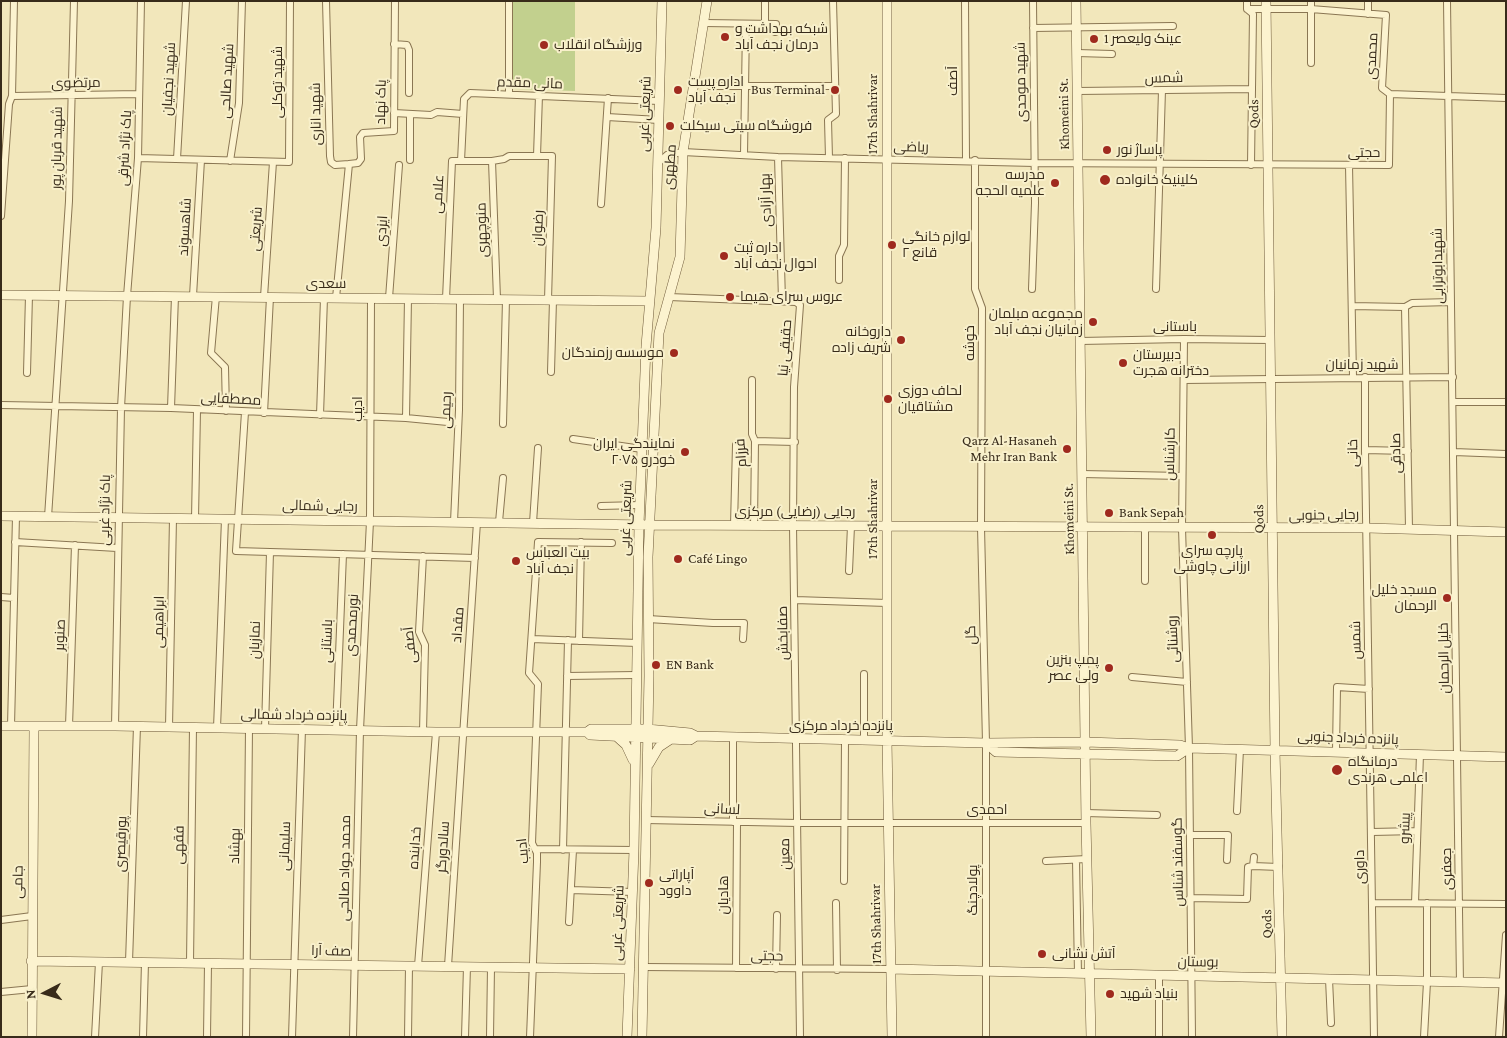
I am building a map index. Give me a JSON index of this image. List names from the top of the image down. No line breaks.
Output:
{"streets":{"street":["محمدی","شمس","شهید نجفیان","شهید صالحی","آصف","شهید توکلی","شهید موحدی","مرتضوی","مانی مقدم","پاک نهاد","شهید اناری","شریعتی غربی","17th Shahrivar","Khomeini St.","Qods","ریاضی","شهید قربان پور","پاک نژاد شرقی","حجتی","مطهری","علامی","بهار آزادی","شاهسوند","رضوان","شریعتی","منوچهری","ایزدی","شهیدابوترابی","سعدی","باستانی","خوشه","حقیقی نیا","شهید زمانیان","مصطفایی","ادیب","رحیمی","فرزام","خانی","صادقی","کارشناس","رجایی شمالی","پاک نژاد غربی","رجایی (رضایی) مرکزی","رجایی جنوبی","ابراهیمی","نورمحمدی","مقداد","صفابخش","صنوبر","گل","روشنائی","نمازیان","آصفی","خلیل الرحمان","پانزده خرداد شمالی","پانزده خرداد مرکزی","پانزده خرداد جنوبی","لسانی","احمدی","پیشرو","پورقیصری","فقهی","بهشاد","سلیمانی","سالدورگر","خدابنده","معین","گوسفند شناس","داوری","محمد جواد صالحی","جعفری","جامی","پولادچنگ","هادیان","صف آرا","بوستان"]},"crossings":[["محمدی","Qods"],["محمدی","حجتی"],["شمس","Khomeini St."],["شمس","خانی"],["شمس","رجایی جنوبی"],["شمس","پانزده خرداد جنوبی"],["شمس","داوری"],["آصف","ریاضی"],["شهید توکلی","شریعتی"],["شهید موحدی","ریاضی"],["مرتضوی","شهید قربان پور"],["مرتضوی","پاک نژاد شرقی"],["مانی مقدم","شریعتی غربی"],["مانی مقدم","علامی"],["پاک نهاد","شهید اناری"],["شریعتی غربی","ریاضی"],["شریعتی غربی","حجتی"],["شریعتی غربی","مطهری"],["شریعتی غربی","سعدی"],["شریعتی غربی","رجایی شمالی"],["شریعتی غربی","رجایی (رضایی) مرکزی"],["شریعتی غربی","پانزده خرداد شمالی"],["شریعتی غربی","پانزده خرداد مرکزی"],["شریعتی غربی","لسانی"],["شریعتی غربی","صف آرا"],["17th Shahrivar","ریاضی"],["17th Shahrivar","حجتی"],["17th Shahrivar","رجایی (رضایی) مرکزی"],["17th Shahrivar","پانزده خرداد مرکزی"],["17th Shahrivar","احمدی"],["17th Shahrivar","بوستان"],["Khomeini St.","ریاضی"],["Khomeini St.","باستانی"],["Khomeini St.","رجایی (رضایی) مرکزی"],["Khomeini St.","رجایی جنوبی"],["Khomeini St.","پانزده خرداد مرکزی"],["Khomeini St.","پانزده خرداد جنوبی"],["Khomeini St.","احمدی"],["Khomeini St.","بوستان"],["Qods","حجتی"],["Qods","باستانی"],["Qods","شهید زمانیان"],["Qods","رجایی جنوبی"],["Qods","پانزده خرداد جنوبی"],["Qods","بوستان"],["ریاضی","حجتی"],["ریاضی","مطهری"],["ریاضی","بهار آزادی"],["ریاضی","خوشه"],["شهید قربان پور","سعدی"],["پاک نژاد شرقی","سعدی"],["پاک نژاد شرقی","پاک نژاد غربی"],["حجتی","معین"],["حجتی","هادیان"],["حجتی","بوستان"],["مطهری","حقیقی نیا"],["علامی","رضوان"],["علامی","منوچهری"],["علامی","سعدی"],["بهار آزادی","حقیقی نیا"],["شاهسوند","سعدی"],["رضوان","سعدی"],["شریعتی","سعدی"],["شریعتی","مصطفایی"],["منوچهری","سعدی"],["ایزدی","سعدی"],["شهیدابوترابی","شهید زمانیان"],["شهیدابوترابی","رجایی جنوبی"],["شهیدابوترابی","خلیل الرحمان"],["سعدی","ادیب"],["سعدی","رحیمی"],["سعدی","پاک نژاد غربی"],["باستانی","کارشناس"],["باستانی","پانزده خرداد شمالی"],["خوشه","رجایی (رضایی) مرکزی"],["خوشه","گل"],["حقیقی نیا","رجایی (رضایی) مرکزی"],["حقیقی نیا","صفابخش"],["شهید زمانیان","خانی"],["شهید زمانیان","صادقی"],["مصطفایی","ادیب"],["مصطفایی","رحیمی"],["مصطفایی","پاک نژاد غربی"],["ادیب","رجایی شمالی"],["ادیب","نورمحمدی"],["ادیب","پانزده خرداد شمالی"],["ادیب","صف آرا"],["رحیمی","رجایی شمالی"],["فرزام","رجایی (رضایی) مرکزی"],["خانی","رجایی جنوبی"],["صادقی","رجایی جنوبی"],["کارشناس","رجایی جنوبی"],["کارشناس","روشنائی"],["رجایی شمالی","پاک نژاد غربی"],["رجایی شمالی","رجایی (رضایی) مرکزی"],["رجایی شمالی","ابراهیمی"],["رجایی شمالی","نورمحمدی"],["رجایی شمالی","مقداد"],["پاک نژاد غربی","پانزده خرداد شمالی"],["رجایی (رضایی) مرکزی","رجایی جنوبی"],["رجایی (رضایی) مرکزی","صفابخش"],["رجایی (رضایی) مرکزی","گل"],["رجایی جنوبی","روشنائی"],["رجایی جنوبی","خلیل الرحمان"],["ابراهیمی","پانزده خرداد شمالی"],["نورمحمدی","پانزده خرداد شمالی"],["نورمحمدی","محمد جواد صالحی"],["مقداد","پانزده خرداد شمالی"],["مقداد","سالدورگر"],["صفابخش","پانزده خرداد مرکزی"],["صفابخش","معین"],["صنوبر","پانزده خرداد شمالی"],["گل","پانزده خرداد مرکزی"],["گل","پولادچنگ"],["روشنائی","پانزده خرداد جنوبی"],["روشنائی","گوسفند شناس"],["نمازیان","پانزده خرداد شمالی"],["آصفی","پانزده خرداد شمالی"],["خلیل الرحمان","پانزده خرداد جنوبی"],["خلیل الرحمان","جعفری"],["پانزده خرداد شمالی","پانزده خرداد مرکزی"],["پانزده خرداد شمالی","پورقیصری"],["پانزده خرداد شمالی","فقهی"],["پانزده خرداد شمالی","بهشاد"],["پانزده خرداد شمالی","سلیمانی"],["پانزده خرداد شمالی","سالدورگر"],["پانزده خرداد شمالی","خدابنده"],["پانزده خرداد شمالی","محمد جواد صالحی"],["پانزده خرداد شمالی","جامی"],["پانزده خرداد مرکزی","پانزده خرداد جنوبی"],["پانزده خرداد مرکزی","معین"],["پانزده خرداد مرکزی","پولادچنگ"],["پانزده خرداد مرکزی","هادیان"],["پانزده خرداد جنوبی","پیشرو"],["پانزده خرداد جنوبی","گوسفند شناس"],["پانزده خرداد جنوبی","داوری"],["پانزده خرداد جنوبی","جعفری"],["لسانی","احمدی"],["لسانی","معین"],["لسانی","هادیان"],["احمدی","پولادچنگ"],["پورقیصری","صف آرا"],["فقهی","صف آرا"],["بهشاد","صف آرا"],["سلیمانی","صف آرا"],["سالدورگر","صف آرا"],["خدابنده","صف آرا"],["گوسفند شناس","بوستان"],["داوری","بوستان"],["محمد جواد صالحی","صف آرا"],["جعفری","بوستان"],["جامی","صف آرا"],["پولادچنگ","بوستان"]],"places":["شبکه بهداشت و درمان نجف آباد","عینک ولیعصر 1","ورزشگاه انقلاب","اداره پست نجف آباد","Bus Terminal","فروشگاه سيتی سیکلت","پاساژ نور","کلینیک خانواده","مدرسه علمیه الحجه","لوازم خانگی قانع ۲","اداره ثبت احوال نجف آباد","عروس سرای هیما","مجموعه مبلمان زمانیان نجف آباد","داروخانه شریف زاده","موسسه رزمندگان","دبیرستان دخترانه هجرت","لحاف دوزی مشتاقیان","Qarz Al-Hasaneh Mehr Iran Bank","نمایندگی ایران خودرو ۲۰۷۵","Bank Sepah","پارچه سرای ارزانی چاوشی","Café Lingo","بیت العباس نجف آباد","مسجد خلیل الرحمان","EN Bank","پمپ بنزین ولی عصر","درمانگاه اعلمی هرندی","آپاراتی داوود","آتش نشانی","بنیاد شهید"],"north":"left"}
